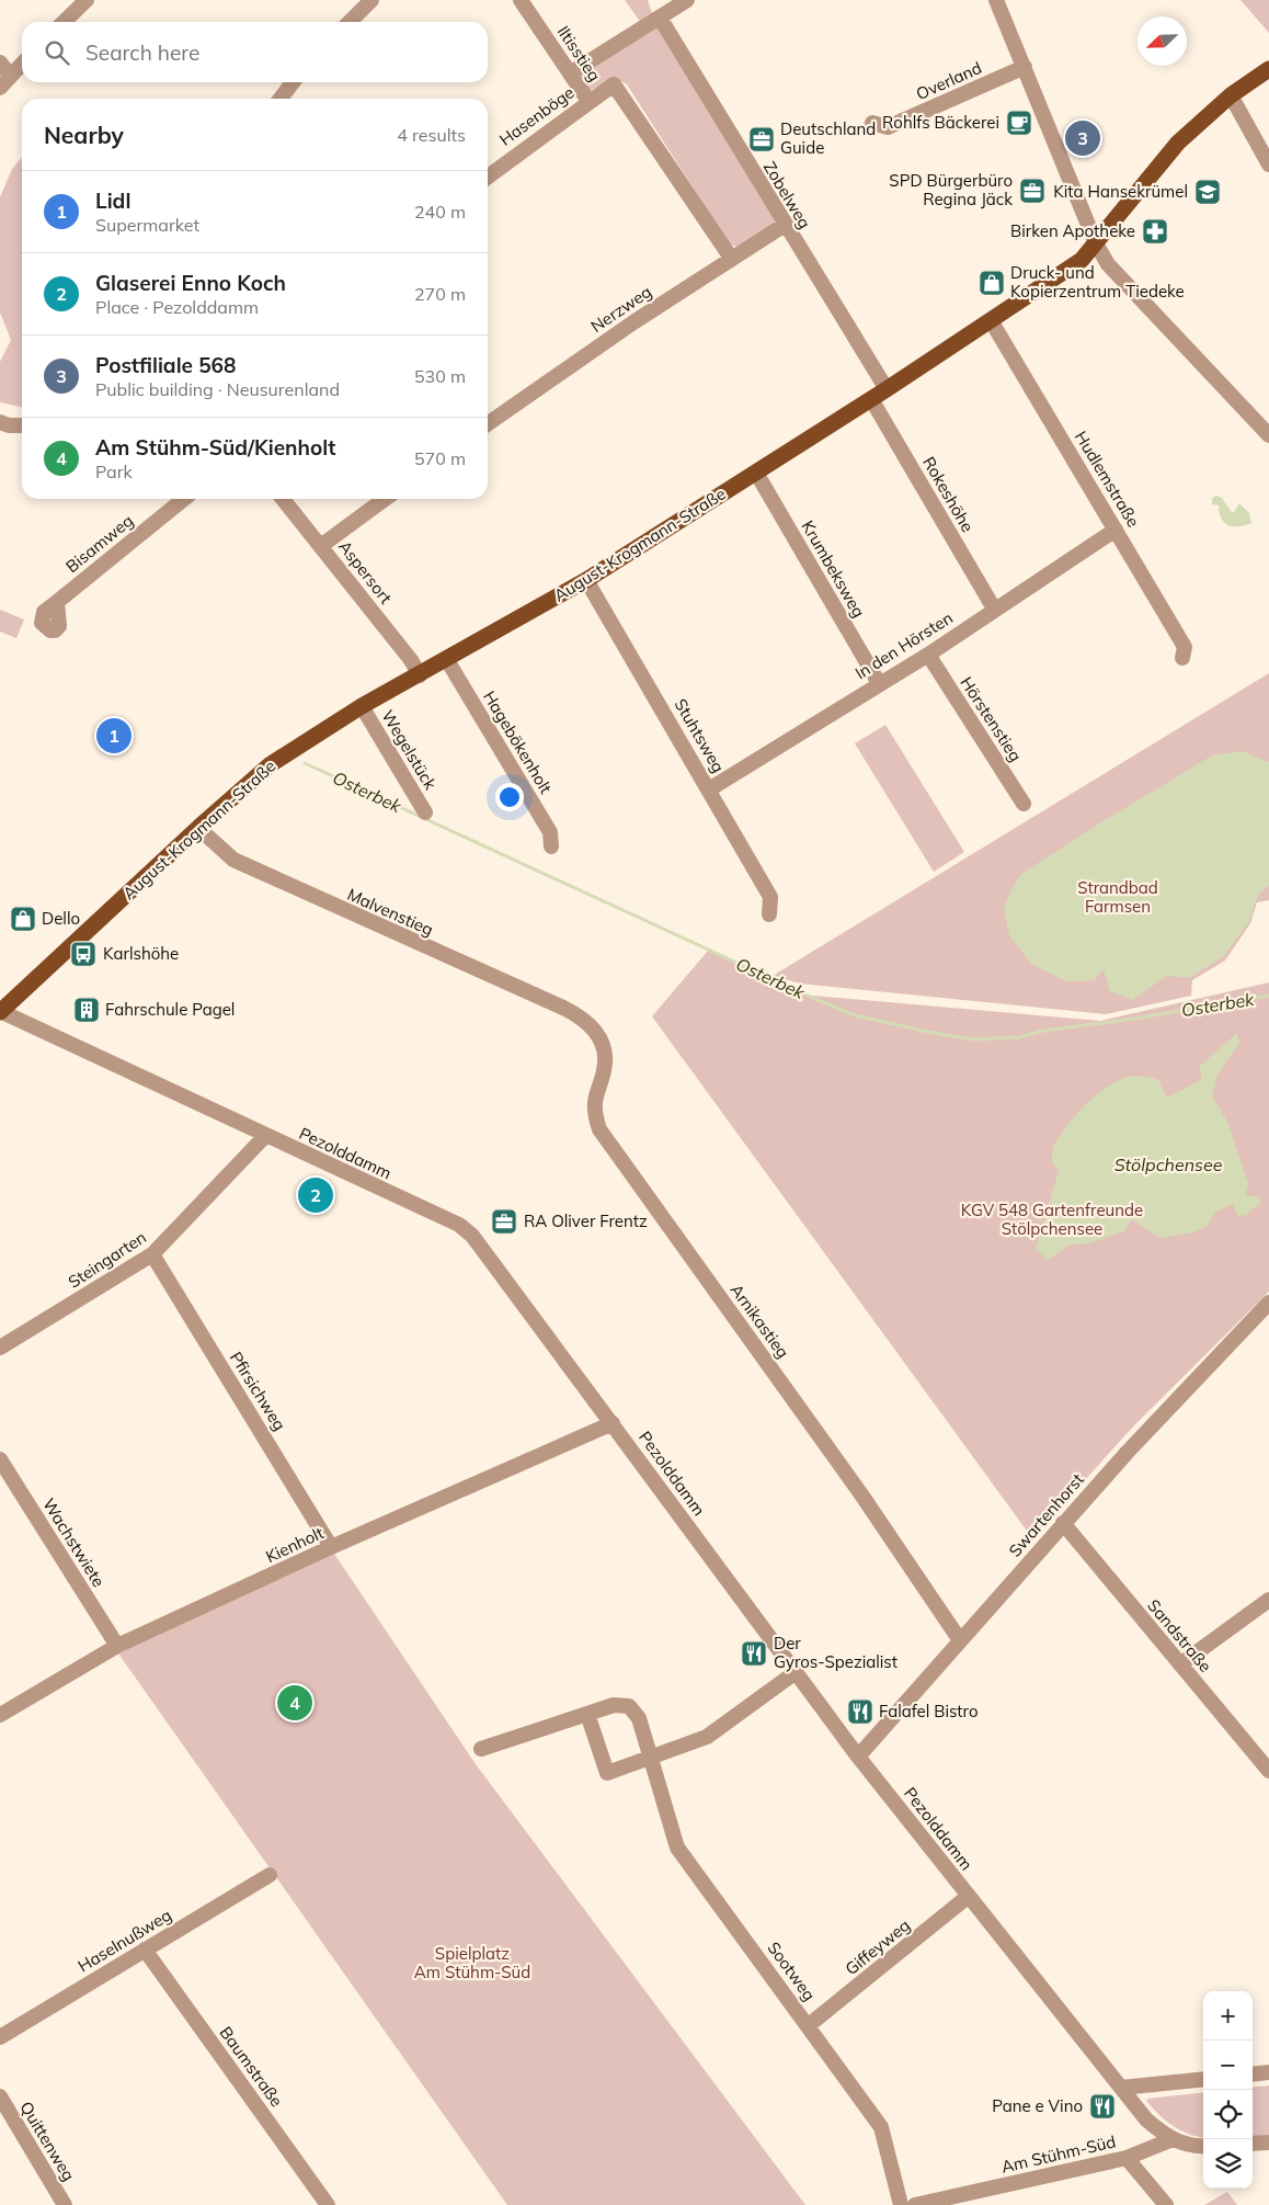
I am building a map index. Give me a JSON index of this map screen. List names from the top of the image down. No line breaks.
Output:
{"streets":{"main road":["August-Krogmann-Straße"],"street":["Iltisstieg","Overland","Hasenböge","Zobelweg","Nerzweg","Hudlemstraße","Rokeshöhe","Bisamweg","Krumbeksweg","Aspersort","In den Hörsten","Hörstenstieg","Stuhtsweg","Hagebökenholt","Wegelstück","Malvenstieg","Pezolddamm","Steingarten","Arnikastieg","Pfirsichweg","Swartenhorst","Wachstwiete","Kienholt","Sandstraße","Haselnußweg","Giffeyweg","Sootweg","Baumstraße","Quittenweg","Am Stühm-Süd"]},"crossings":[["Iltisstieg","Hasenböge"],["Hasenböge","Nerzweg"],["Zobelweg","Nerzweg"],["Zobelweg","August-Krogmann-Straße"],["Hudlemstraße","August-Krogmann-Straße"],["Hudlemstraße","In den Hörsten"],["Rokeshöhe","August-Krogmann-Straße"],["Rokeshöhe","In den Hörsten"],["August-Krogmann-Straße","Krumbeksweg"],["August-Krogmann-Straße","Aspersort"],["August-Krogmann-Straße","Stuhtsweg"],["August-Krogmann-Straße","Hagebökenholt"],["August-Krogmann-Straße","Wegelstück"],["August-Krogmann-Straße","Malvenstieg"],["August-Krogmann-Straße","Pezolddamm"],["Krumbeksweg","In den Hörsten"],["In den Hörsten","Hörstenstieg"],["In den Hörsten","Stuhtsweg"],["Malvenstieg","Arnikastieg"],["Pezolddamm","Steingarten"],["Pezolddamm","Swartenhorst"],["Pezolddamm","Kienholt"],["Pezolddamm","Giffeyweg"],["Pezolddamm","Am Stühm-Süd"],["Steingarten","Pfirsichweg"],["Arnikastieg","Swartenhorst"],["Pfirsichweg","Kienholt"],["Swartenhorst","Sandstraße"],["Wachstwiete","Kienholt"],["Haselnußweg","Baumstraße"],["Giffeyweg","Sootweg"]],"water":["Osterbek","Stölpchensee"],"parks":["Strandbad Farmsen","KGV 548 Gartenfreunde Stölpchensee","Spielplatz Am Stühm-Süd"],"places":{"cafe":["Rohlfs Bäckerei"],"office":["Deutschland Guide","SPD Bürgerbüro Regina Jäck","RA Oliver Frentz"],"school or university":["Kita Hansekrümel"],"pharmacy":["Birken Apotheke"],"shop":["Druck- und Kopierzentrum Tiedeke","Dello"],"bus stop":["Karlshöhe"],"building":["Fahrschule Pagel"],"restaurant":["Der Gyros-Spezialist","Falafel Bistro","Pane e Vino"]},"north":"bottom left","page":{"search":"Search here","heading":["Nearby","4 results"],"pins":["3","1","2","4"],"list":[{"mark":"1","name":"Lidl","note":"Supermarket","value":"240 m"},{"mark":"2","name":"Glaserei Enno Koch","note":"Place · Pezolddamm","value":"270 m"},{"mark":"3","name":"Postfiliale 568","note":"Public building · Neusurenland","value":"530 m"},{"mark":"4","name":"Am Stühm-Süd/Kienholt","note":"Park","value":"570 m"}],"map_buttons":["+","−"]}}
